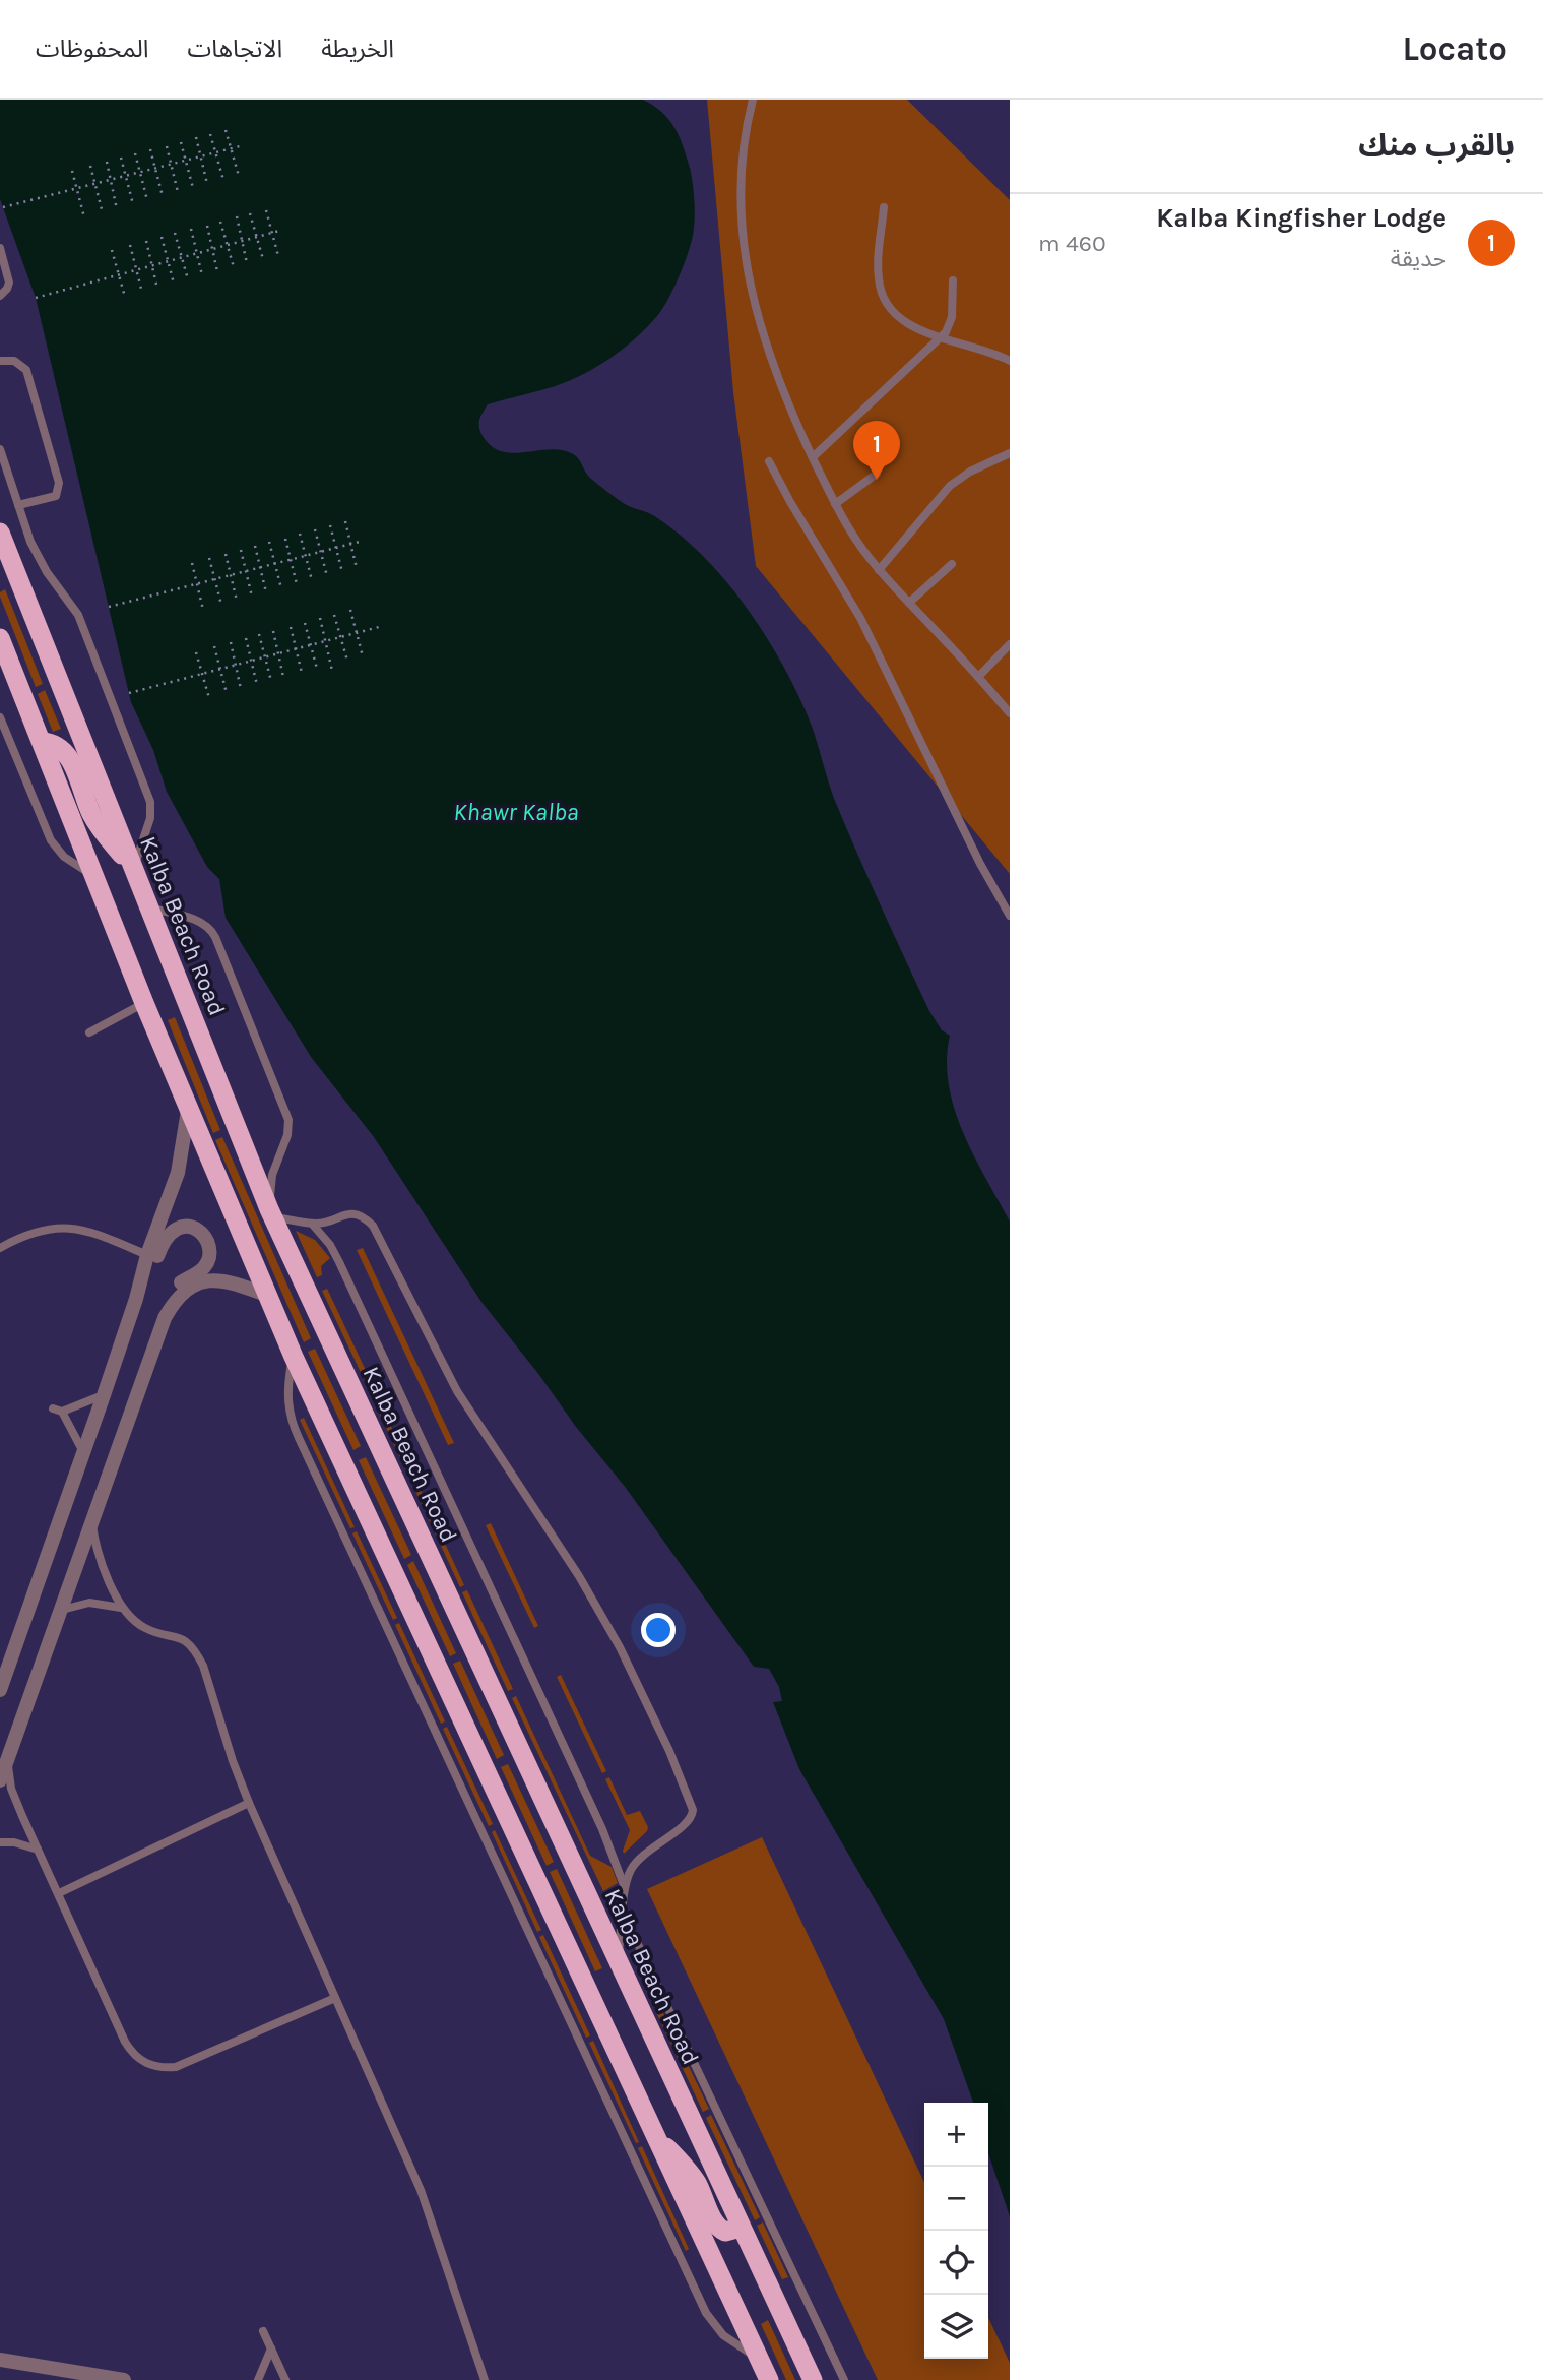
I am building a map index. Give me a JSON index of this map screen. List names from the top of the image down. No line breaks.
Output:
{"streets":{"highway":["Kalba Beach Road"]},"water":["Khawr Kalba"],"page":{"header":"Locato","nav":["الخريطة","الاتجاهات","المحفوظات"],"heading":"بالقرب منك","list":[{"mark":"1","name":"Kalba Kingfisher Lodge","note":"حديقة","value":"460 m"}],"pins":"1","map_buttons":["+","−"]}}
